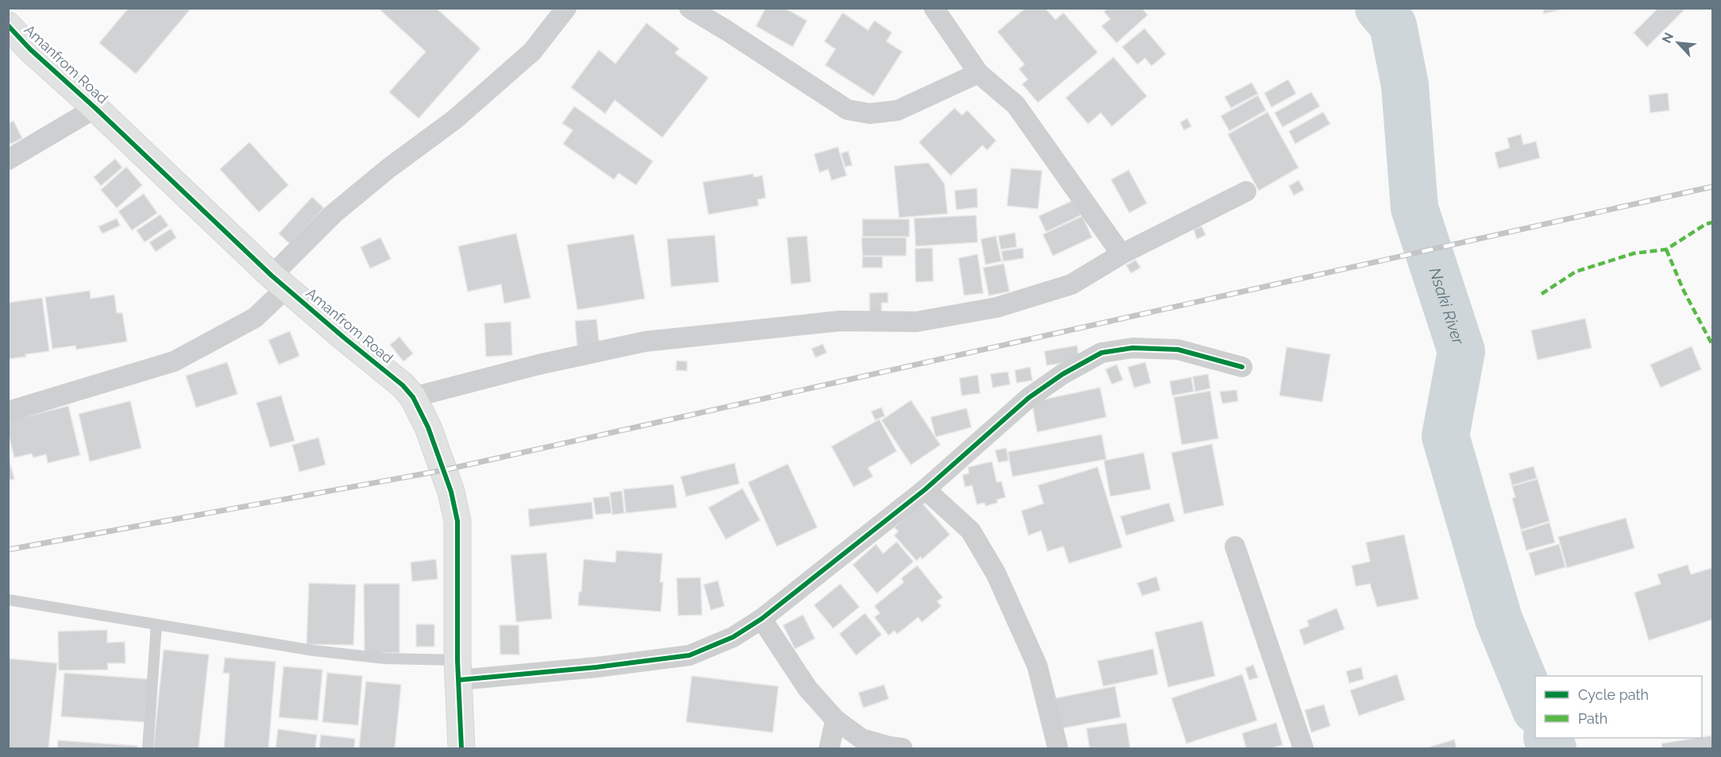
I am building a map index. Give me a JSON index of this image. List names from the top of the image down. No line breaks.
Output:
{"streets":{"street":["Amanfrom Road"]},"water":["Nsaki River"],"legend":["Cycle path","Path"],"north":"top left"}
